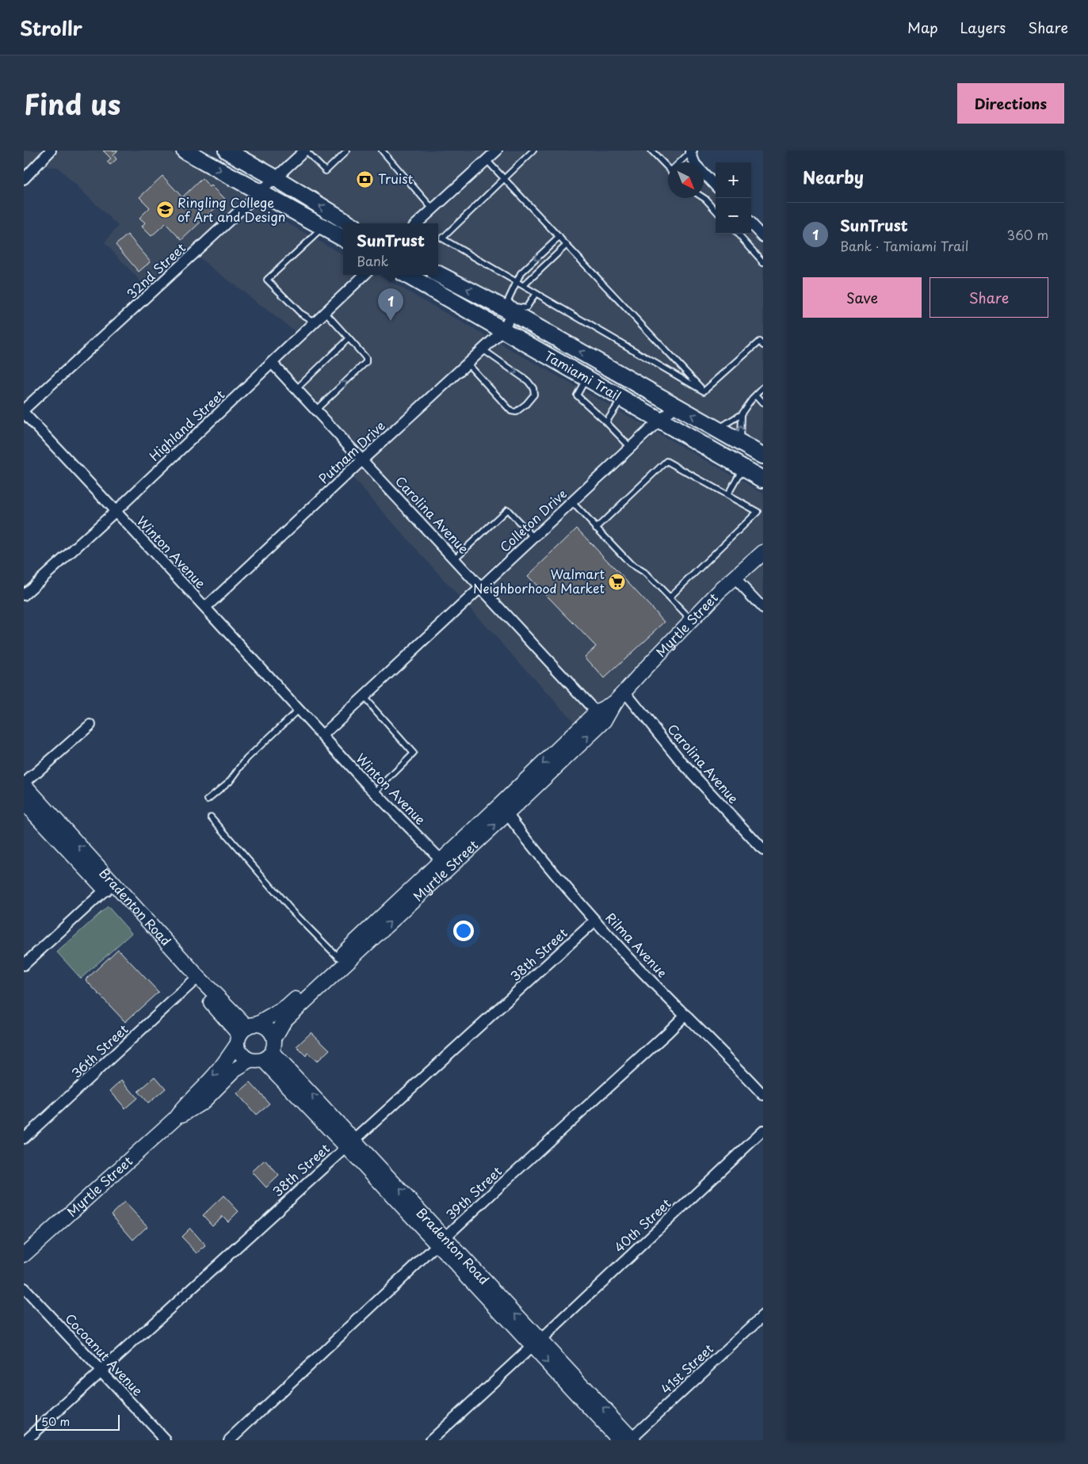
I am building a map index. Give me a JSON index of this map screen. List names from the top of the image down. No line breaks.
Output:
{"streets":{"main road":["Tamiami Trail"],"street":["32nd Street","Highland Street","Putnam Drive","Carolina Avenue","Colleton Drive","Winton Avenue","Myrtle Street","Bradenton Road","Rilma Avenue","38th Street","36th Street","39th Street","40th Street","Cocoanut Avenue","41st Street"]},"crossings":[["Tamiami Trail","Putnam Drive"],["Tamiami Trail","Colleton Drive"],["Highland Street","Carolina Avenue"],["Highland Street","Winton Avenue"],["Putnam Drive","Carolina Avenue"],["Putnam Drive","Winton Avenue"],["Carolina Avenue","Colleton Drive"],["Carolina Avenue","Myrtle Street"],["Colleton Drive","Winton Avenue"],["Winton Avenue","Myrtle Street"],["Myrtle Street","Bradenton Road"],["Myrtle Street","Rilma Avenue"],["Bradenton Road","38th Street"],["Bradenton Road","36th Street"],["Bradenton Road","39th Street"],["Bradenton Road","40th Street"],["Bradenton Road","41st Street"],["Rilma Avenue","38th Street"],["Rilma Avenue","39th Street"],["38th Street","Cocoanut Avenue"]],"places":{"bank":["Truist"],"school or university":["Ringling College of Art and Design"],"supermarket":["Walmart Neighborhood Market"]},"scale_bar":"50 m","north":"bottom right","page":{"header":"Strollr","nav":["Map","Layers","Share"],"title":"Find us","buttons":["Directions",["Save","Share"]],"heading":"Nearby","map_buttons":["+","−"],"list":[{"mark":"1","name":"SunTrust","note":"Bank · Tamiami Trail","value":"360 m"}],"popup":["SunTrust","Bank"],"pins":"1","scale":"50 m"}}
